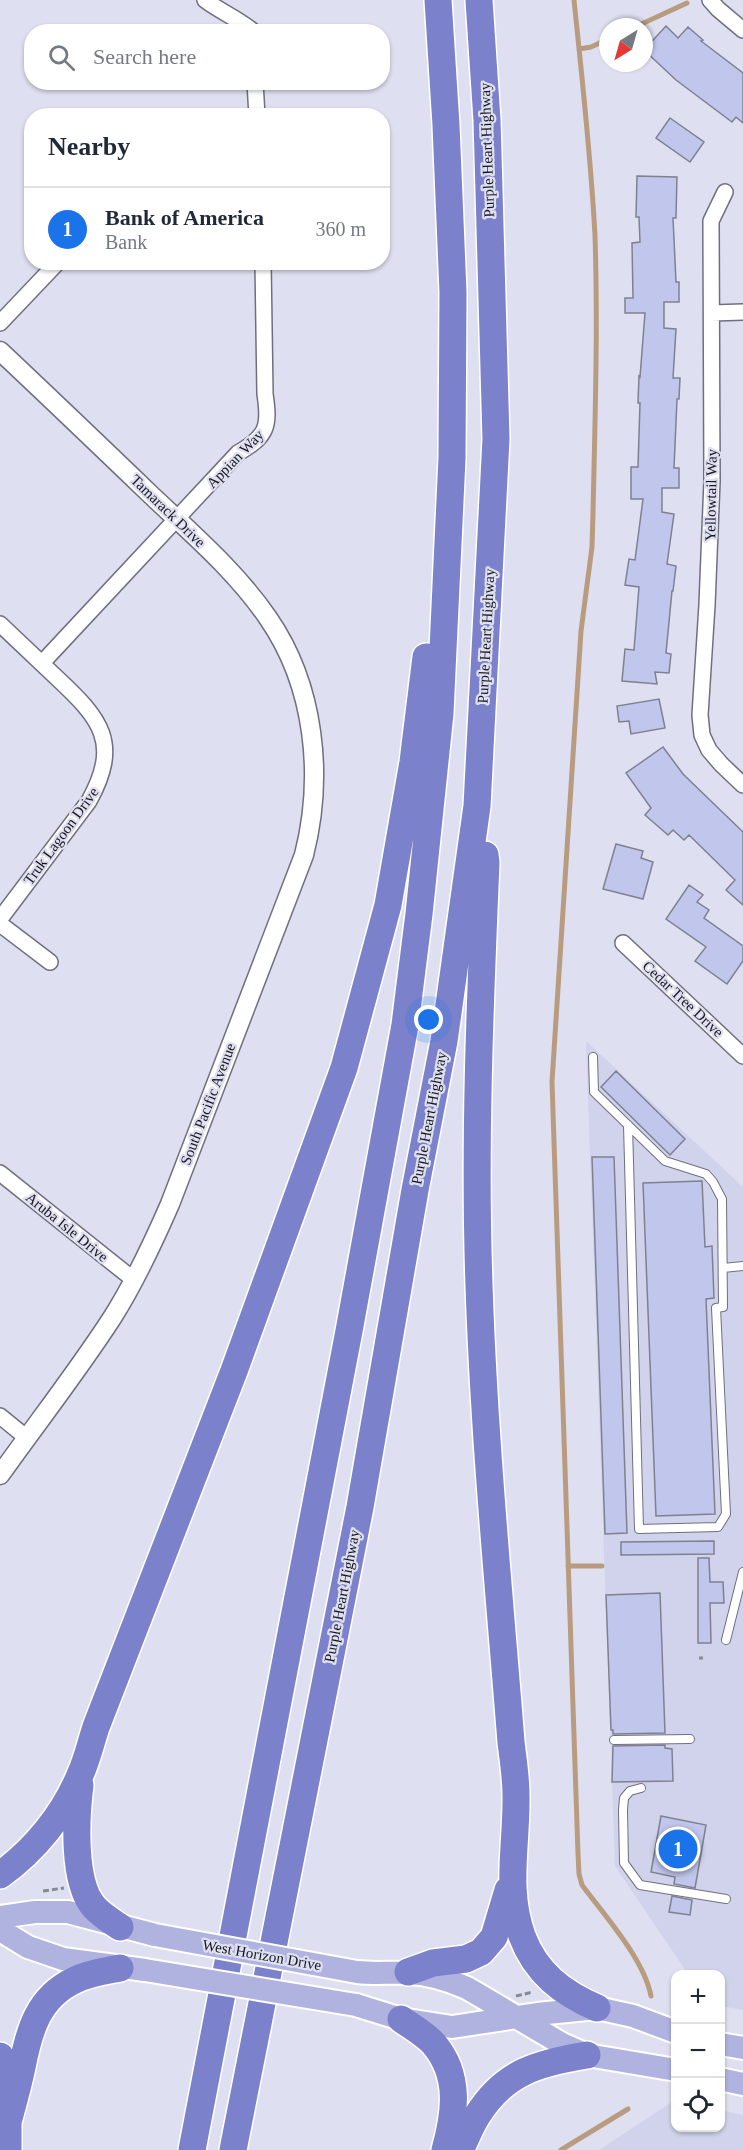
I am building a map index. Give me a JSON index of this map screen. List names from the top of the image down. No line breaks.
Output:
{"streets":{"highway":["Purple Heart Highway"],"main road":["West Horizon Drive"],"street":["Appian Way","Yellowtail Way","Tamarack Drive","Truk Lagoon Drive","Cedar Tree Drive","South Pacific Avenue","Aruba Isle Drive"]},"crossings":[["Appian Way","Tamarack Drive"],["Appian Way","Truk Lagoon Drive"],["Tamarack Drive","South Pacific Avenue"],["South Pacific Avenue","Aruba Isle Drive"]],"north":"bottom left","page":{"search":"Search here","heading":"Nearby","list":[{"mark":"1","name":"Bank of America","note":"Bank","value":"360 m"}],"pins":"1","map_buttons":["+","−"]}}
